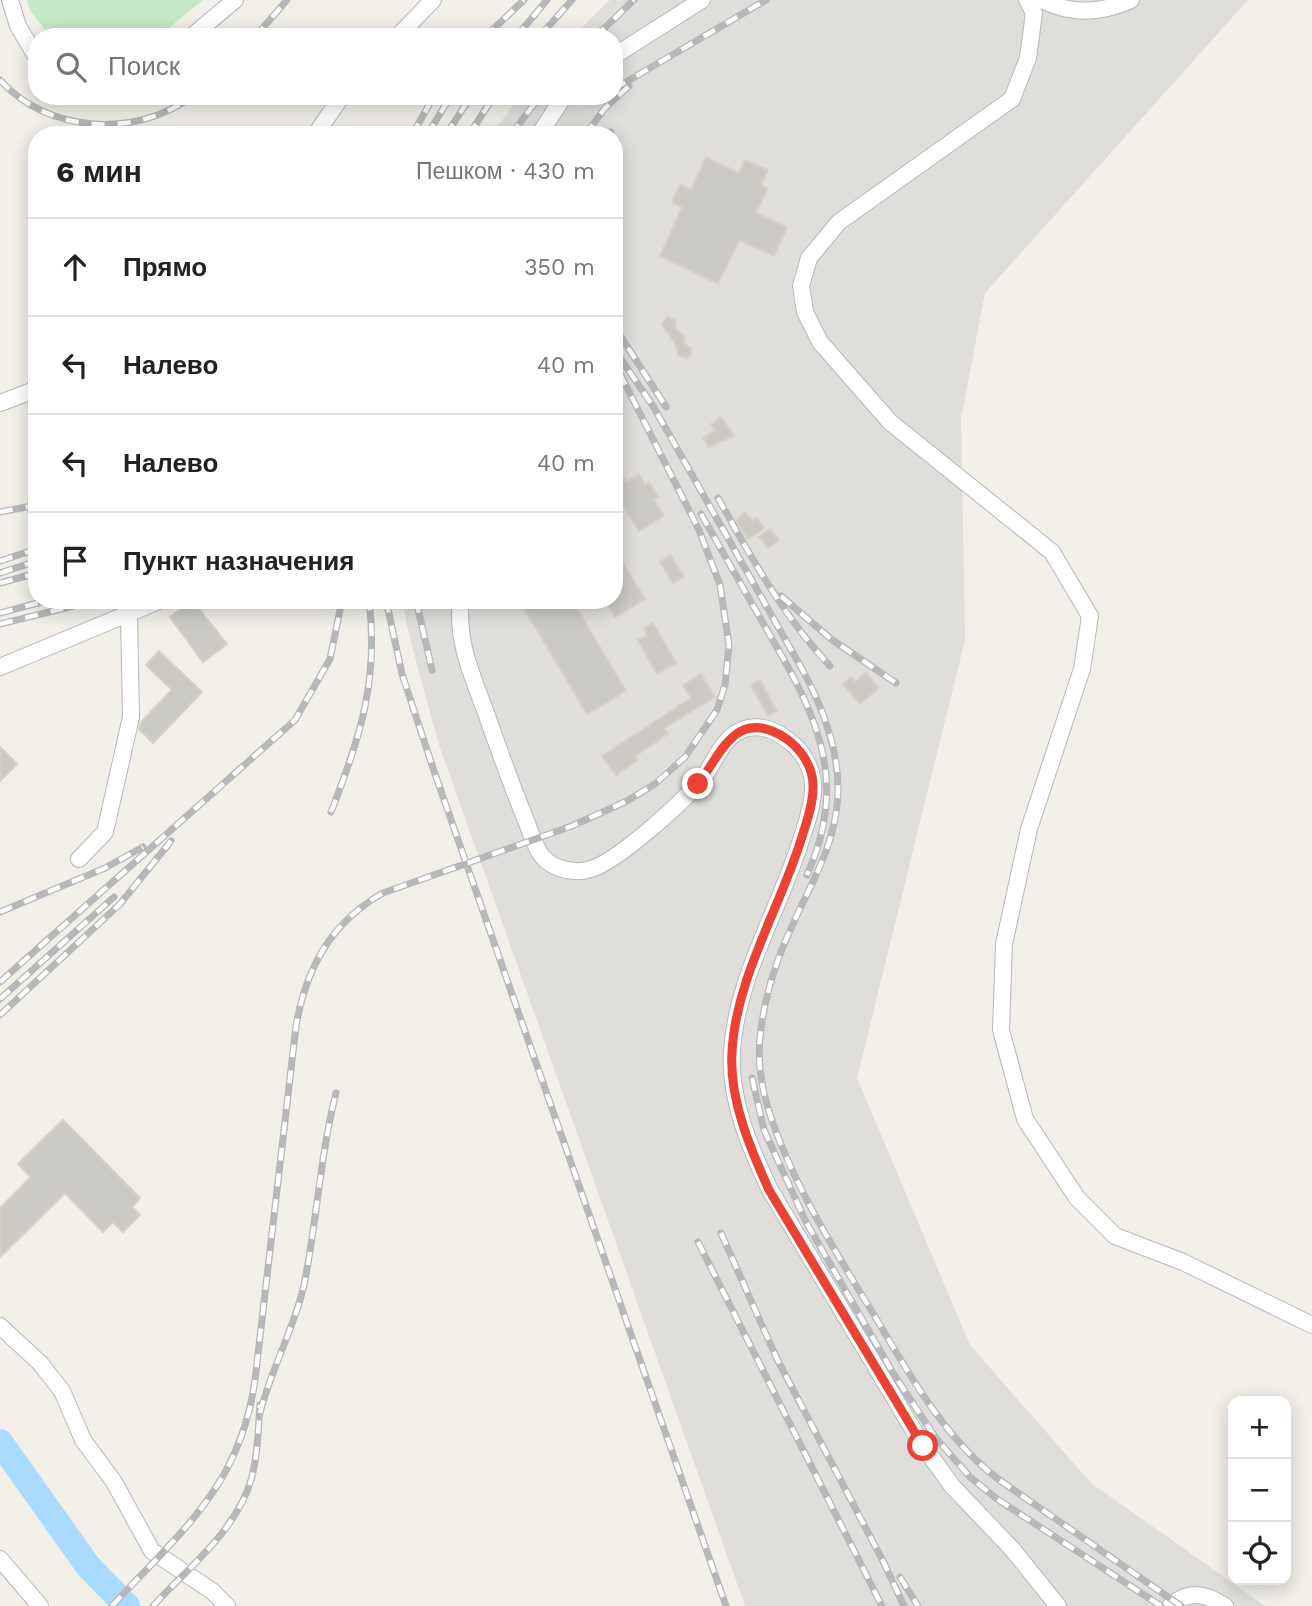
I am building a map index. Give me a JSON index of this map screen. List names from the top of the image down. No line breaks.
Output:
{"page":{"search":"Поиск","heading":["6 мин","Пешком · 430 m"],"list":[["Прямо","350 m"],["Налево","40 m"],["Налево","40 m"],"Пункт назначения"],"map_buttons":["+","−"]}}
